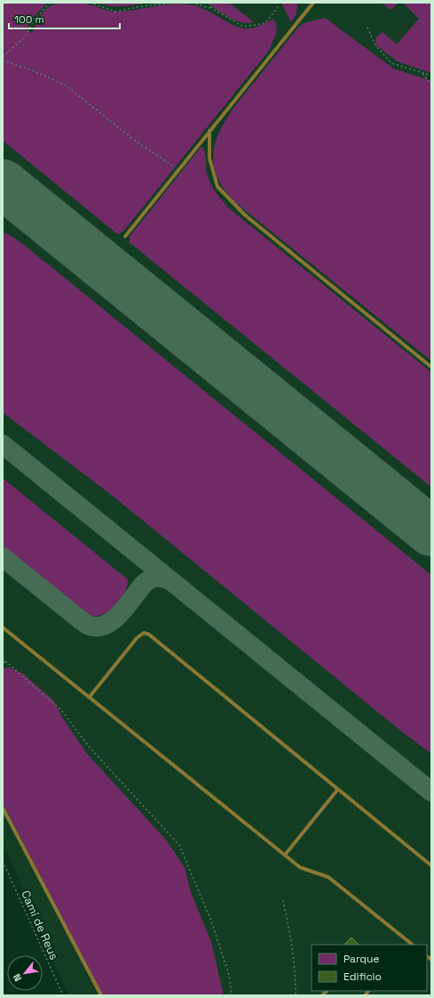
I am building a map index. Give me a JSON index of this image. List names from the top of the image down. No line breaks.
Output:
{"streets":{"path":["Camí de Reus"]},"legend":["Parque","Edificio"],"scale_bar":"100 m","north":"bottom left"}
